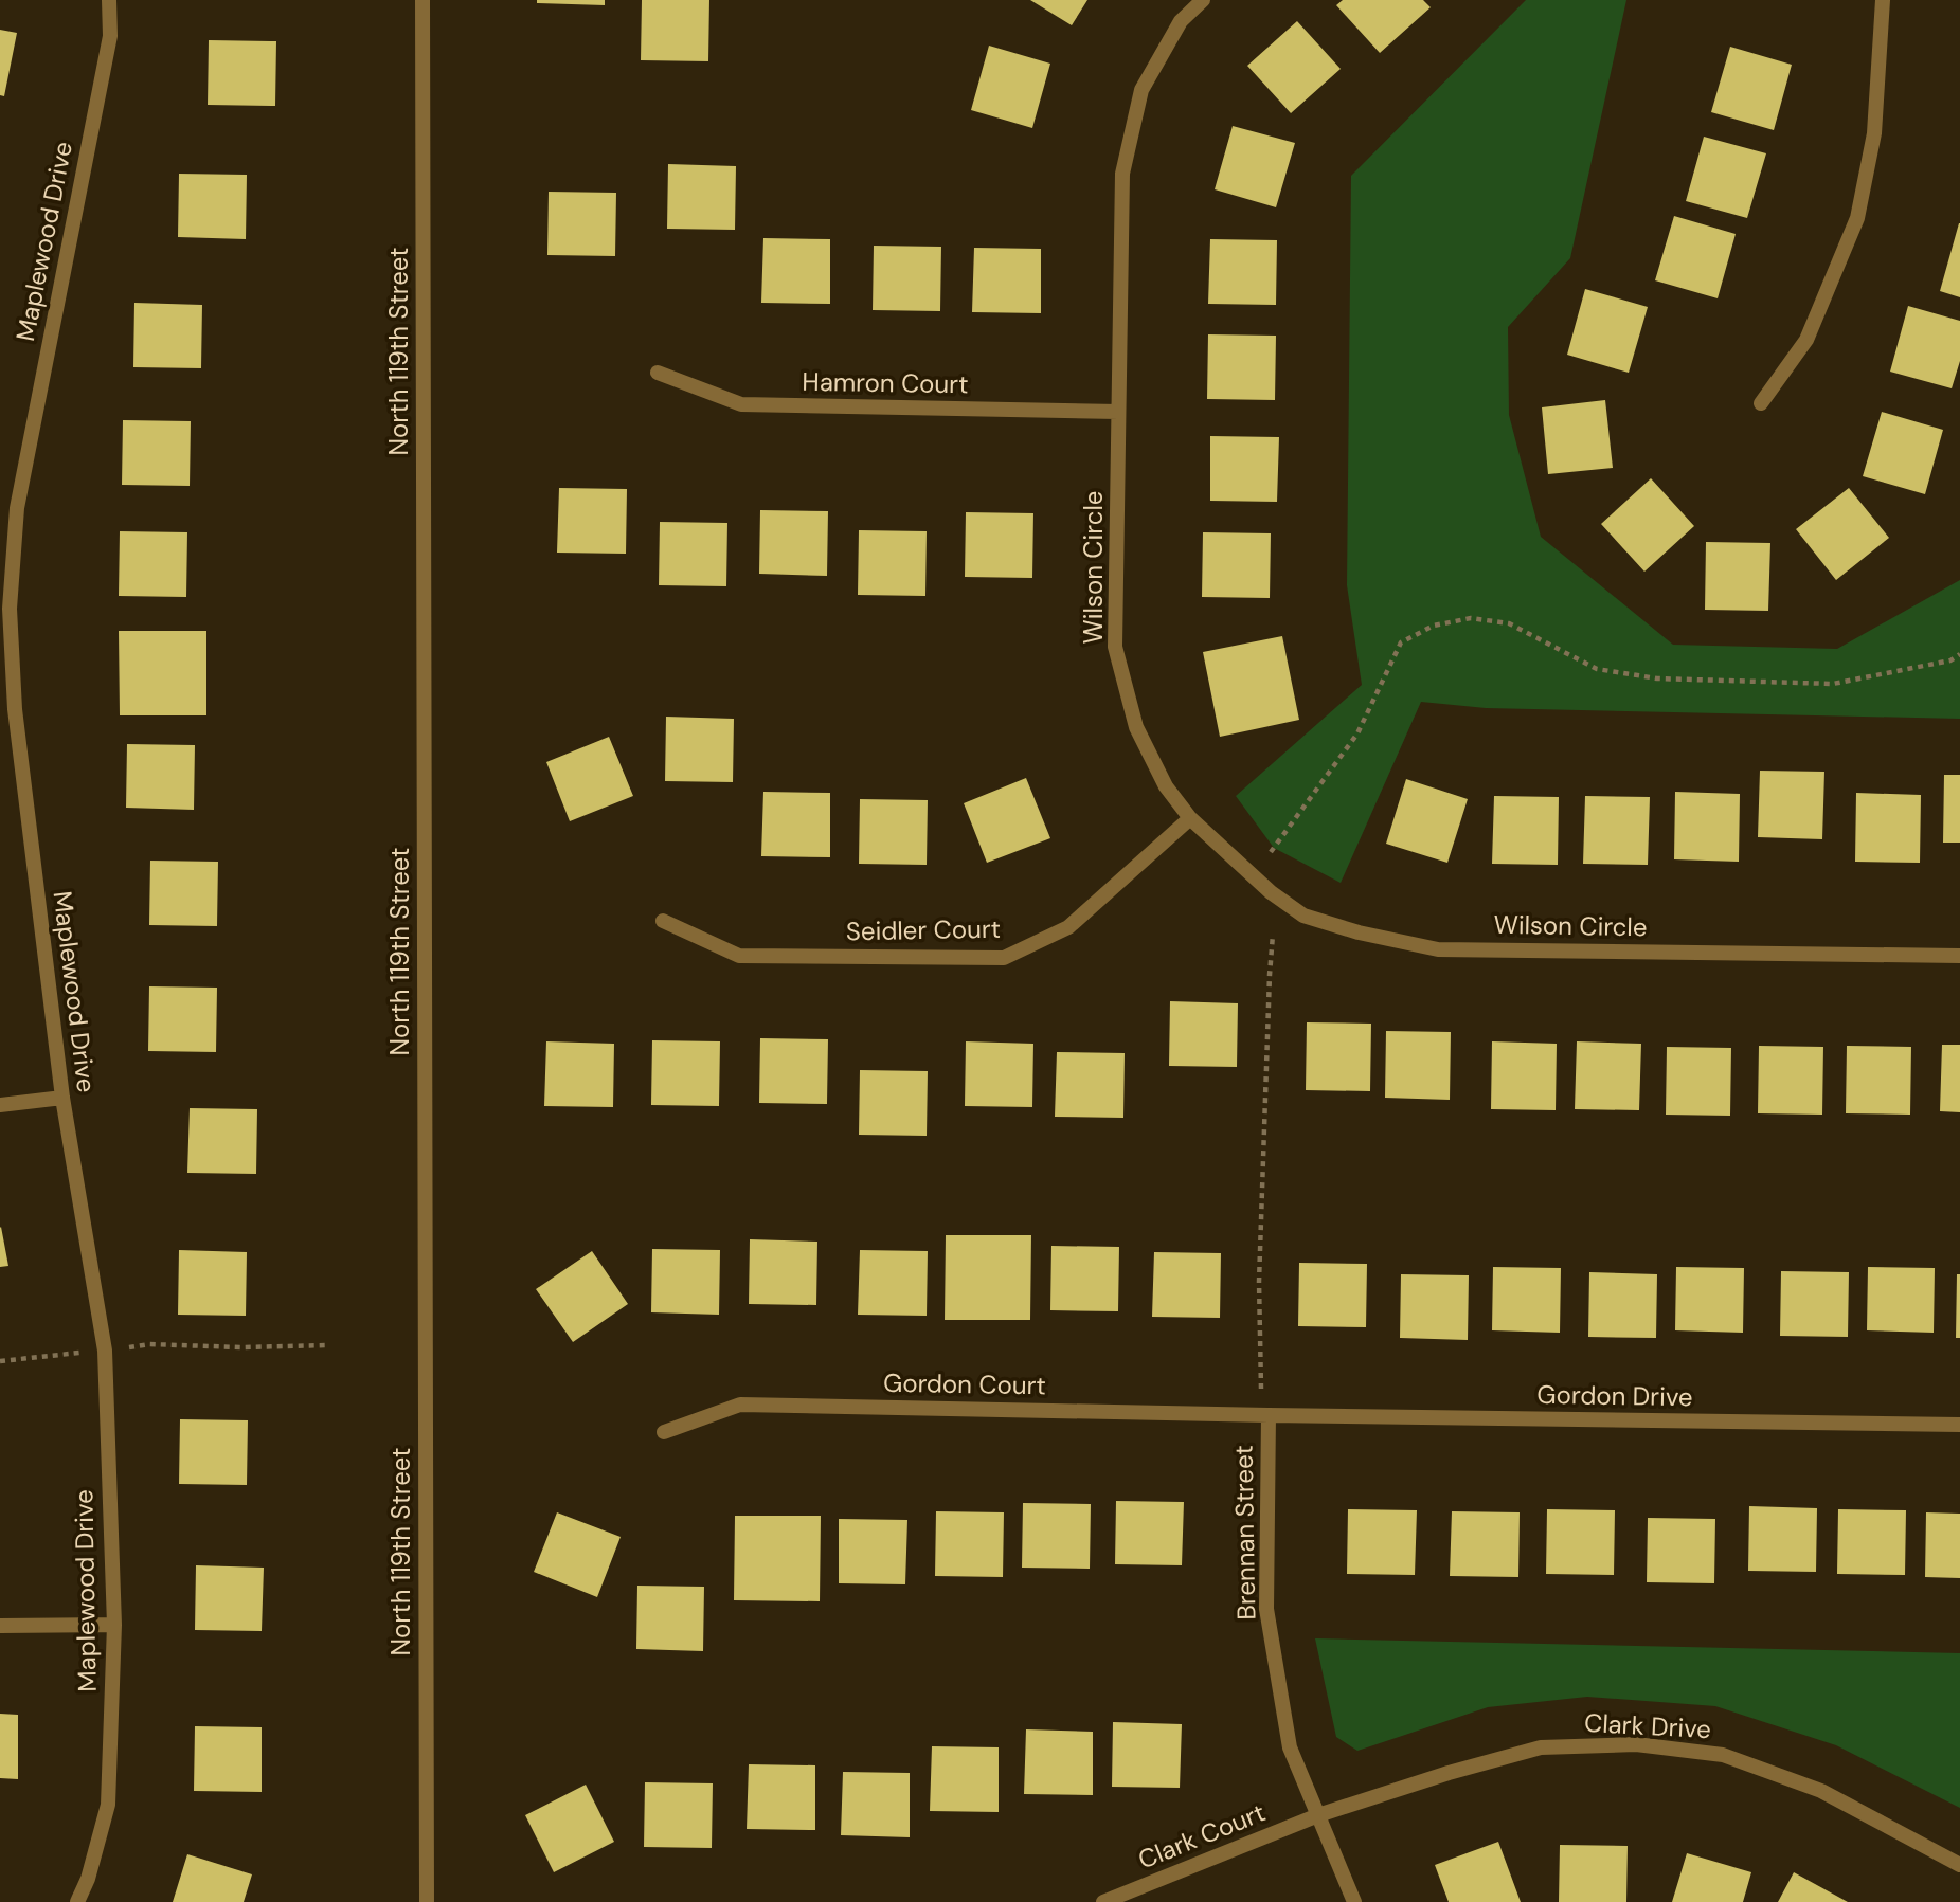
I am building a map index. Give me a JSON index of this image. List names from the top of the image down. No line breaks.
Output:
{"streets":{"street":["Maplewood Drive","North 119th Street","Hamron Court","Wilson Circle","Seidler Court","Gordon Court","Gordon Drive","Brennan Street","Clark Drive","Clark Court"]},"crossings":[["Hamron Court","Wilson Circle"],["Wilson Circle","Seidler Court"],["Gordon Court","Gordon Drive"],["Gordon Court","Brennan Street"],["Gordon Drive","Brennan Street"],["Brennan Street","Clark Drive"],["Brennan Street","Clark Court"],["Clark Drive","Clark Court"]]}
